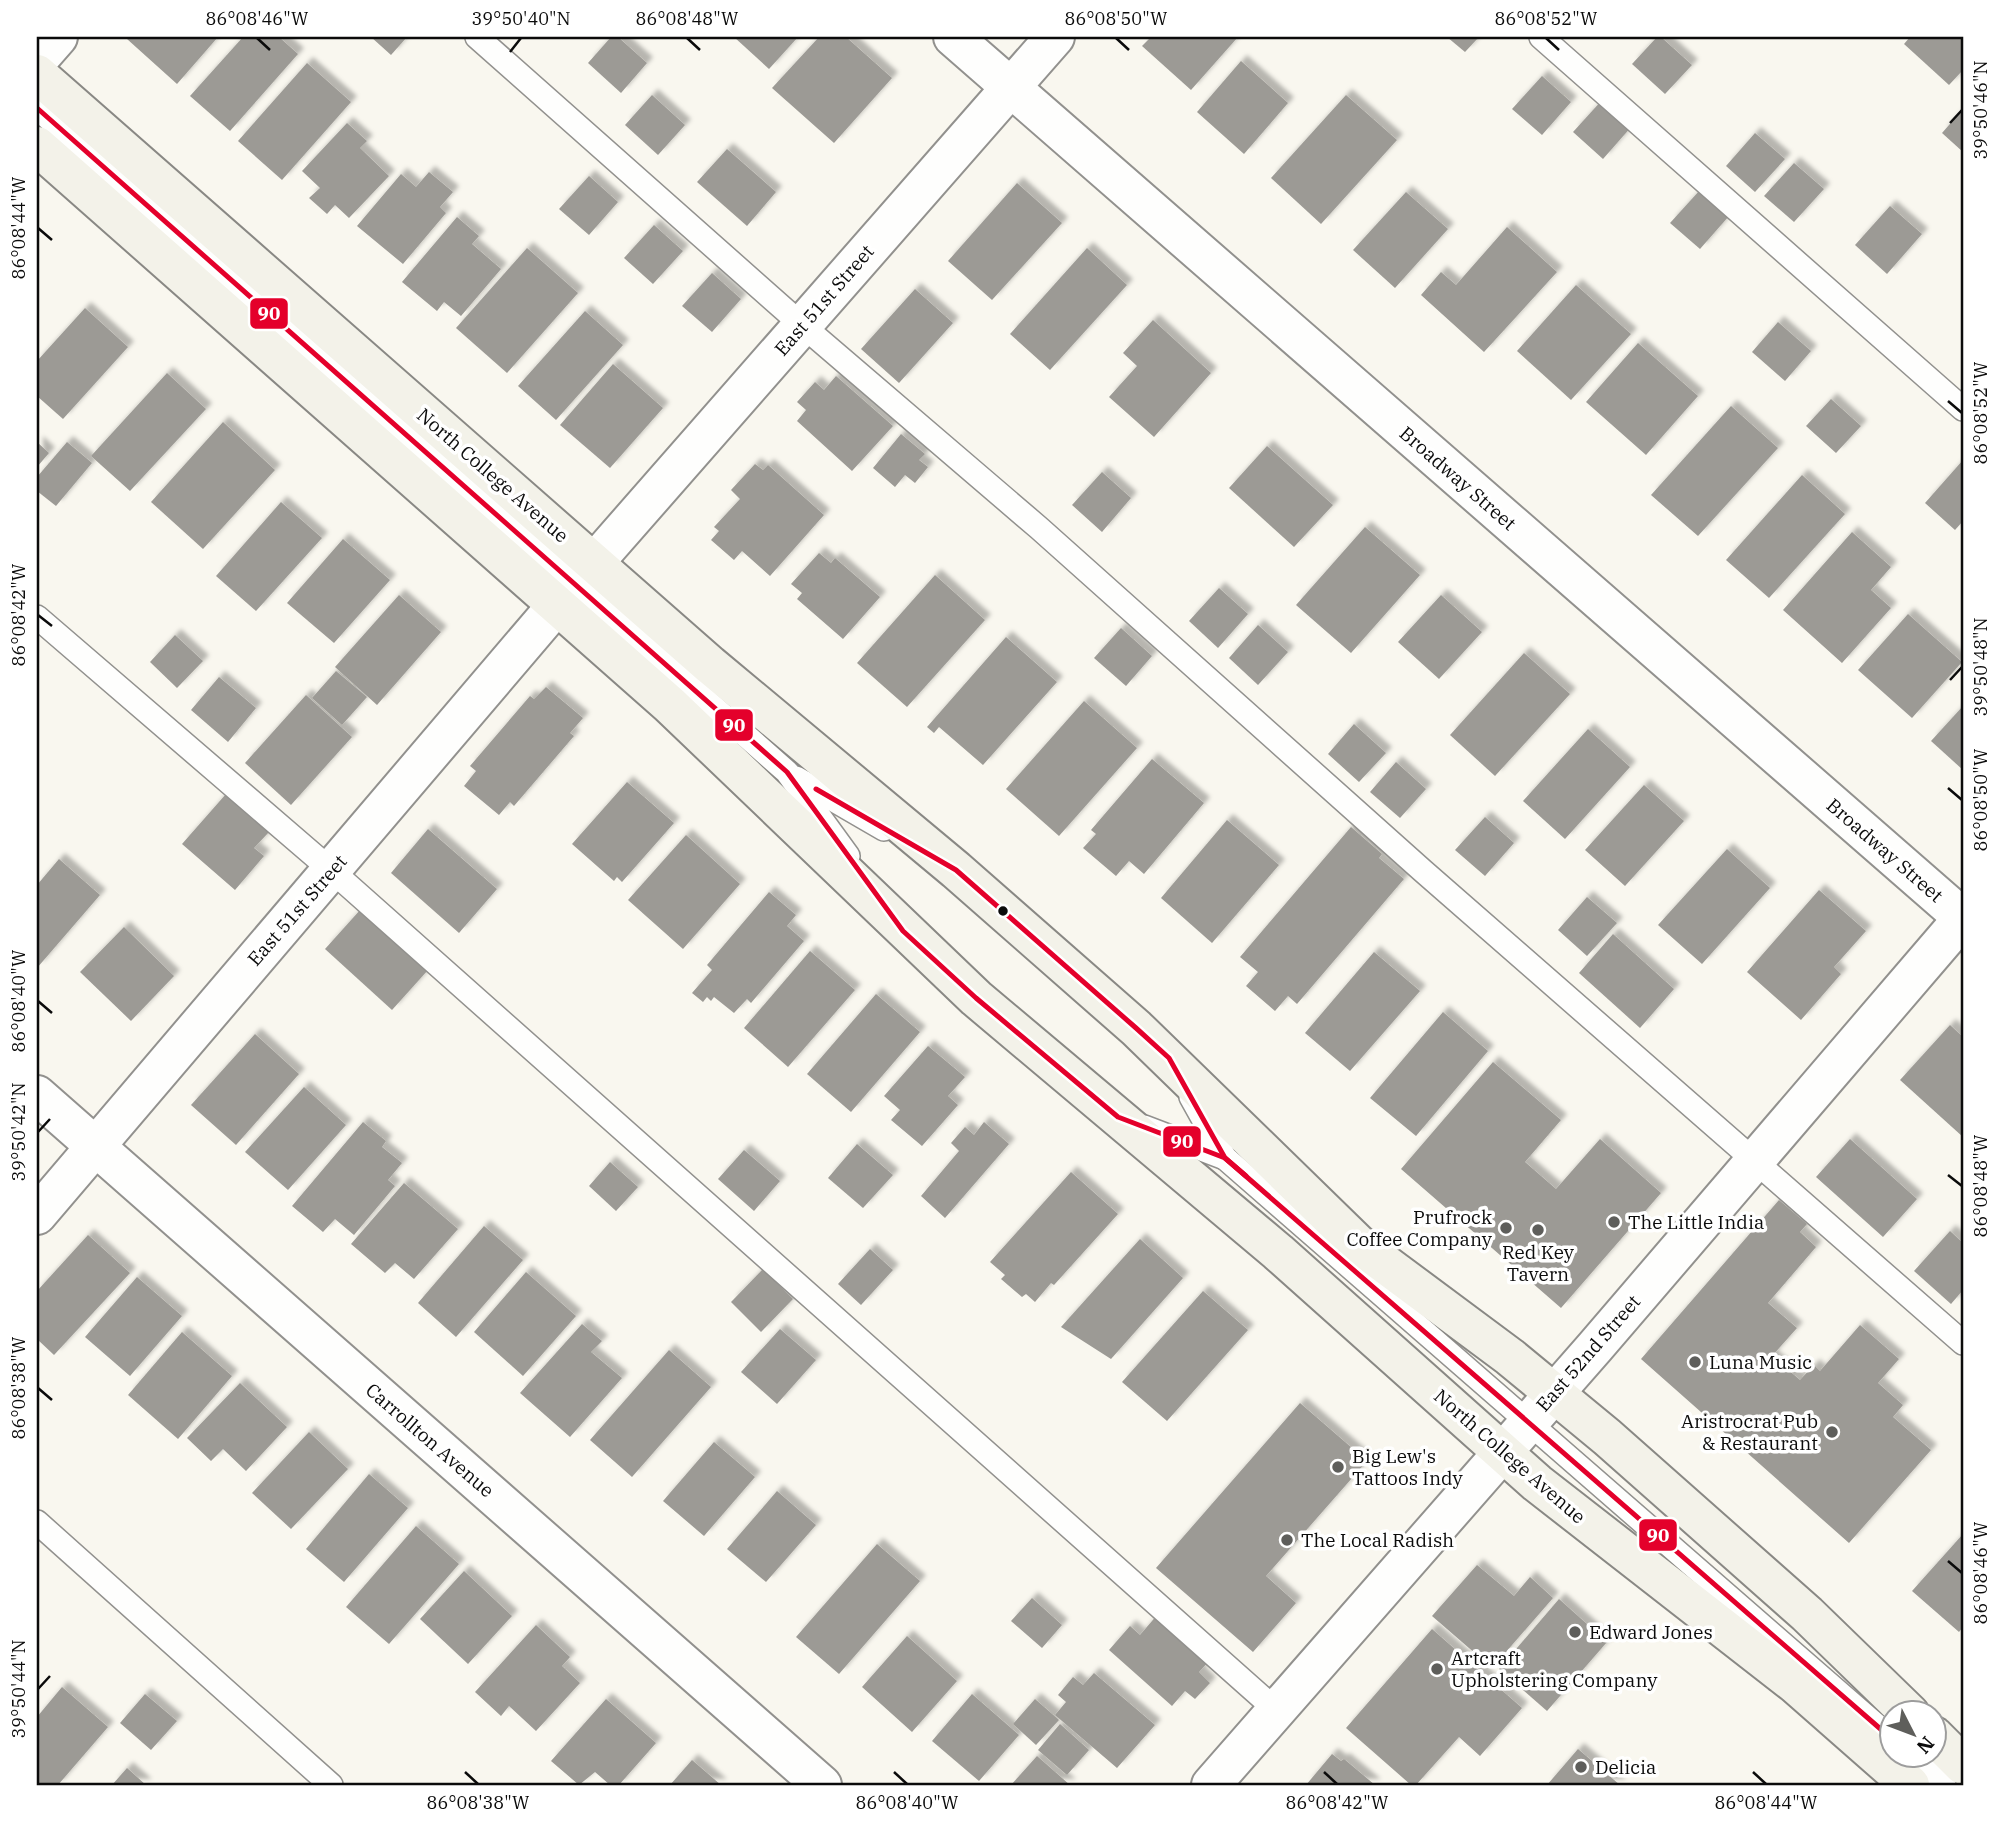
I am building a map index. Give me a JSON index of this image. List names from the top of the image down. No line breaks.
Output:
{"streets":{"main road":["North College Avenue"],"street":["East 51st Street","Broadway Street","East 52nd Street","Carrollton Avenue"]},"crossings":[["East 51st Street","North College Avenue"],["East 51st Street","Broadway Street"],["East 51st Street","Carrollton Avenue"],["North College Avenue","East 52nd Street"],["Broadway Street","East 52nd Street"]],"places":["The Little India","Prufrock Coffee Company","Red Key Tavern","Luna Music","Aristrocrat Pub & Restaurant","Big Lew's Tattoos Indy","The Local Radish","Edward Jones","Artcraft Upholstering Company","Delicia"],"lines":["transit line 90"],"north":"bottom right","coordinates":["86°08'46\"W","39°50'40\"N","86°08'48\"W","86°08'50\"W","86°08'52\"W","39°50'46\"N","86°08'44\"W","86°08'42\"W","39°50'48\"N","86°08'40\"W","39°50'42\"N","86°08'38\"W","39°50'44\"N"]}
